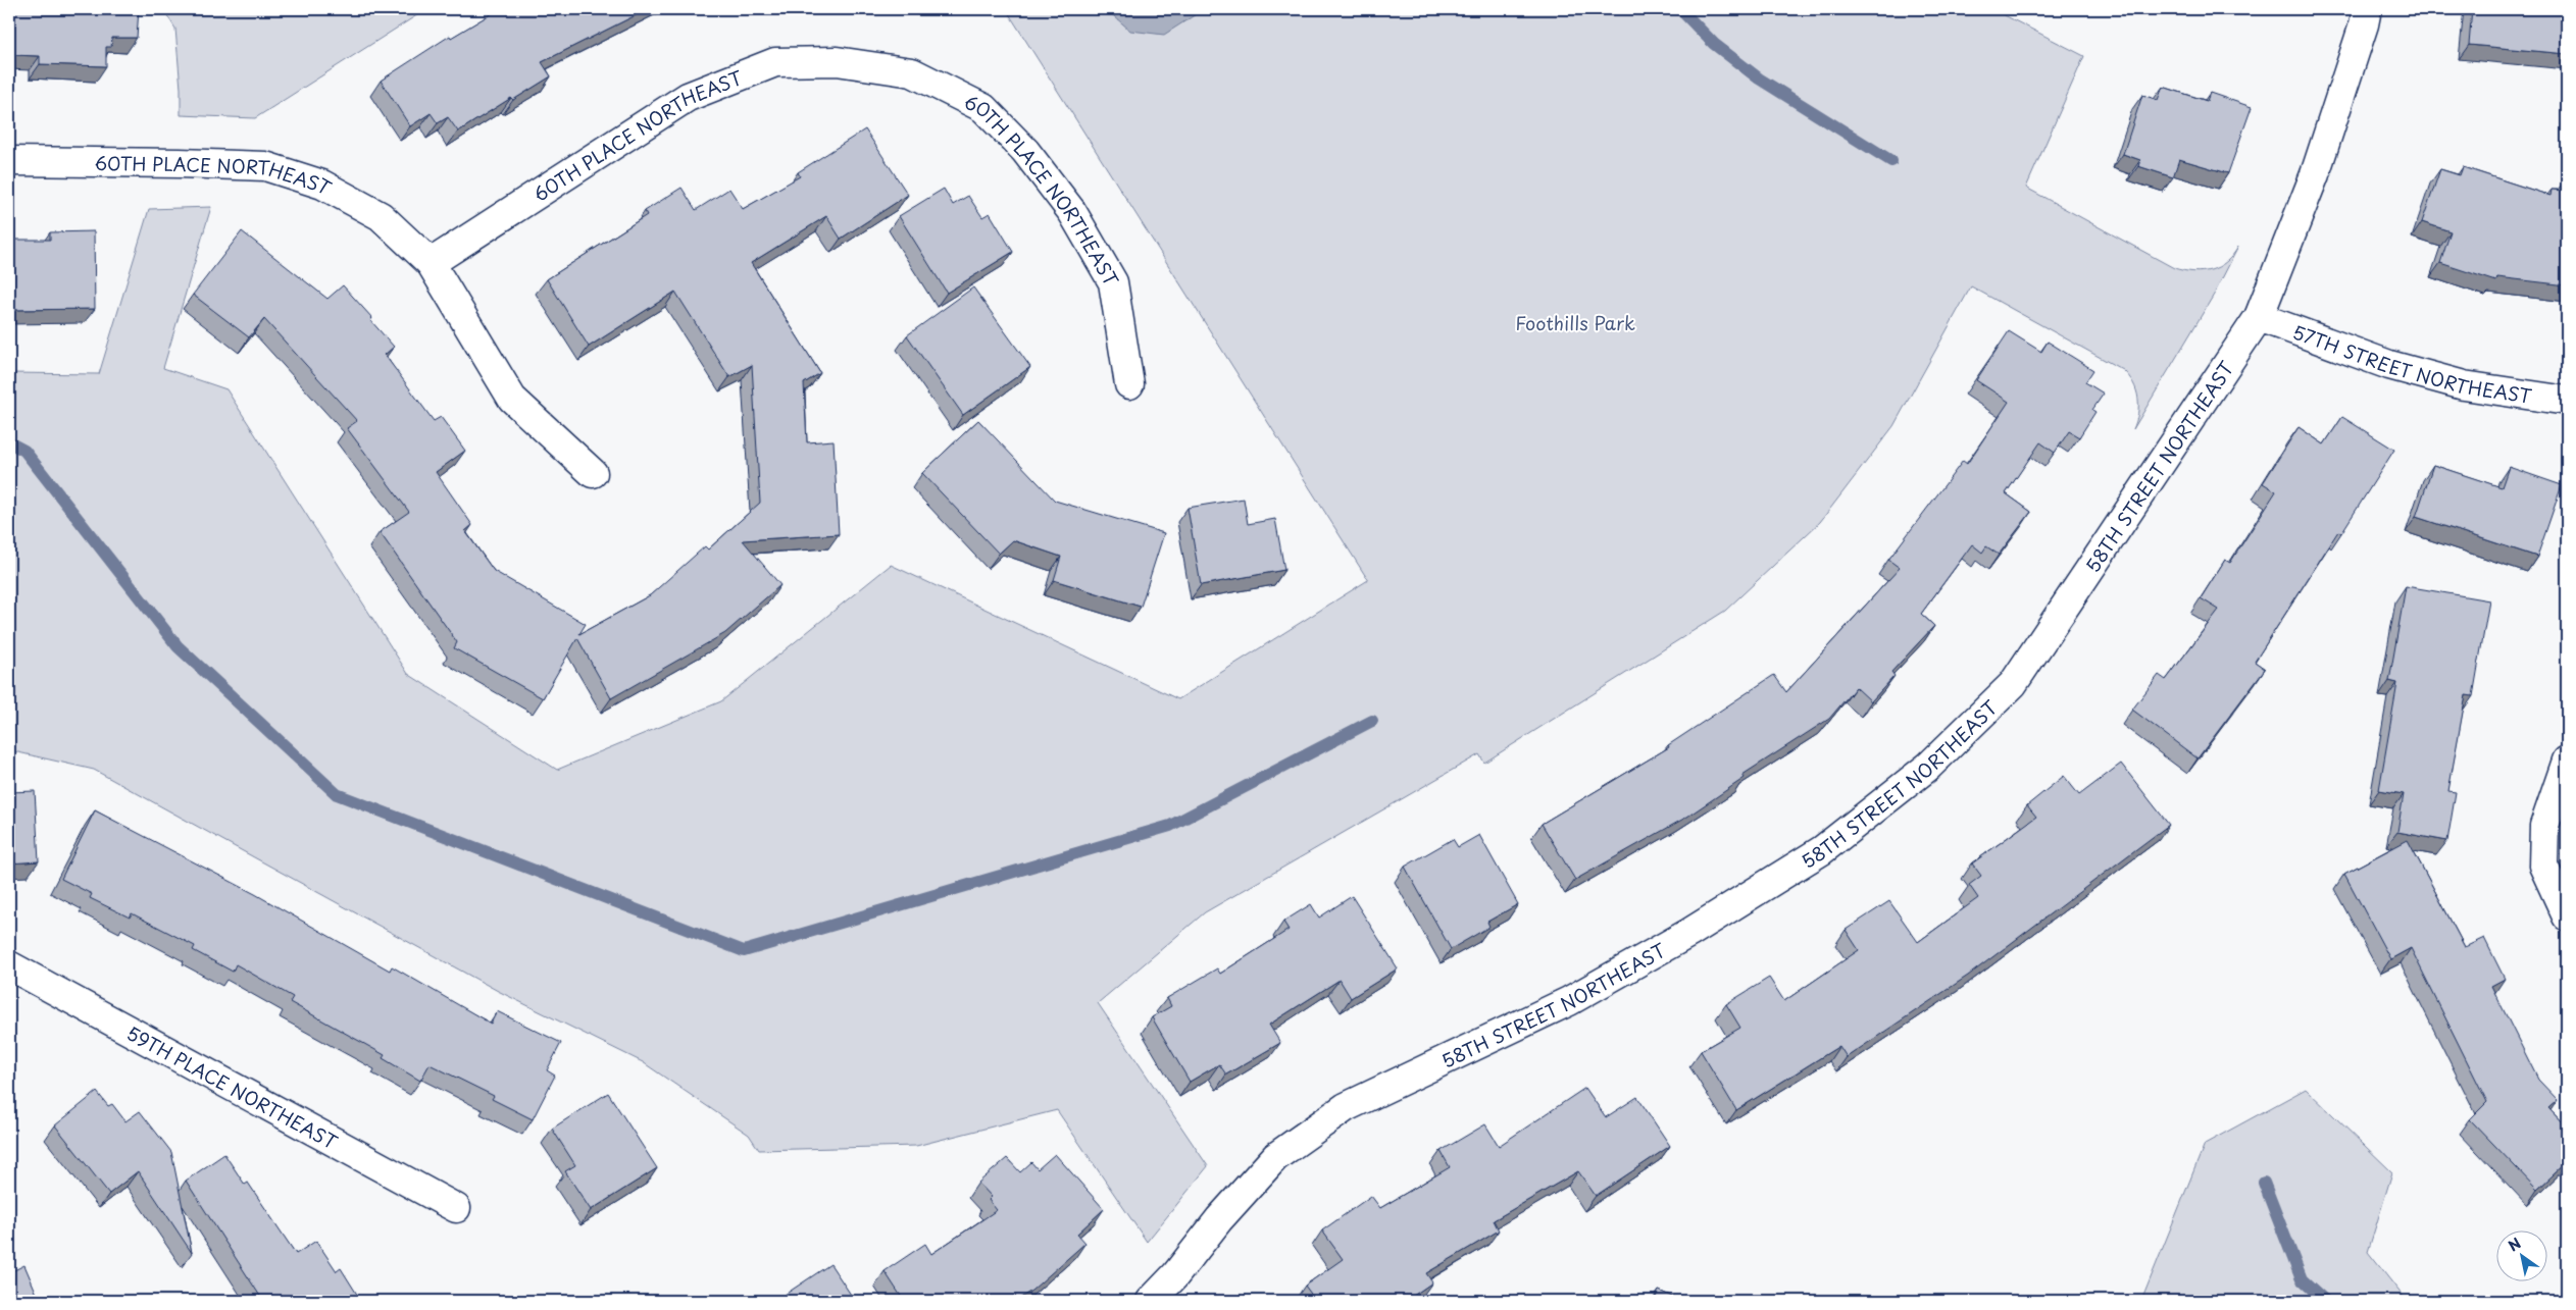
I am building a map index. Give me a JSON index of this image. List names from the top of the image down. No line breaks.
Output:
{"streets":{"street":["60TH PLACE NORTHEAST","57TH STREET NORTHEAST","58TH STREET NORTHEAST","59TH PLACE NORTHEAST"]},"crossings":[["57TH STREET NORTHEAST","58TH STREET NORTHEAST"]],"parks":["Foothills Park"],"north":"top left"}
